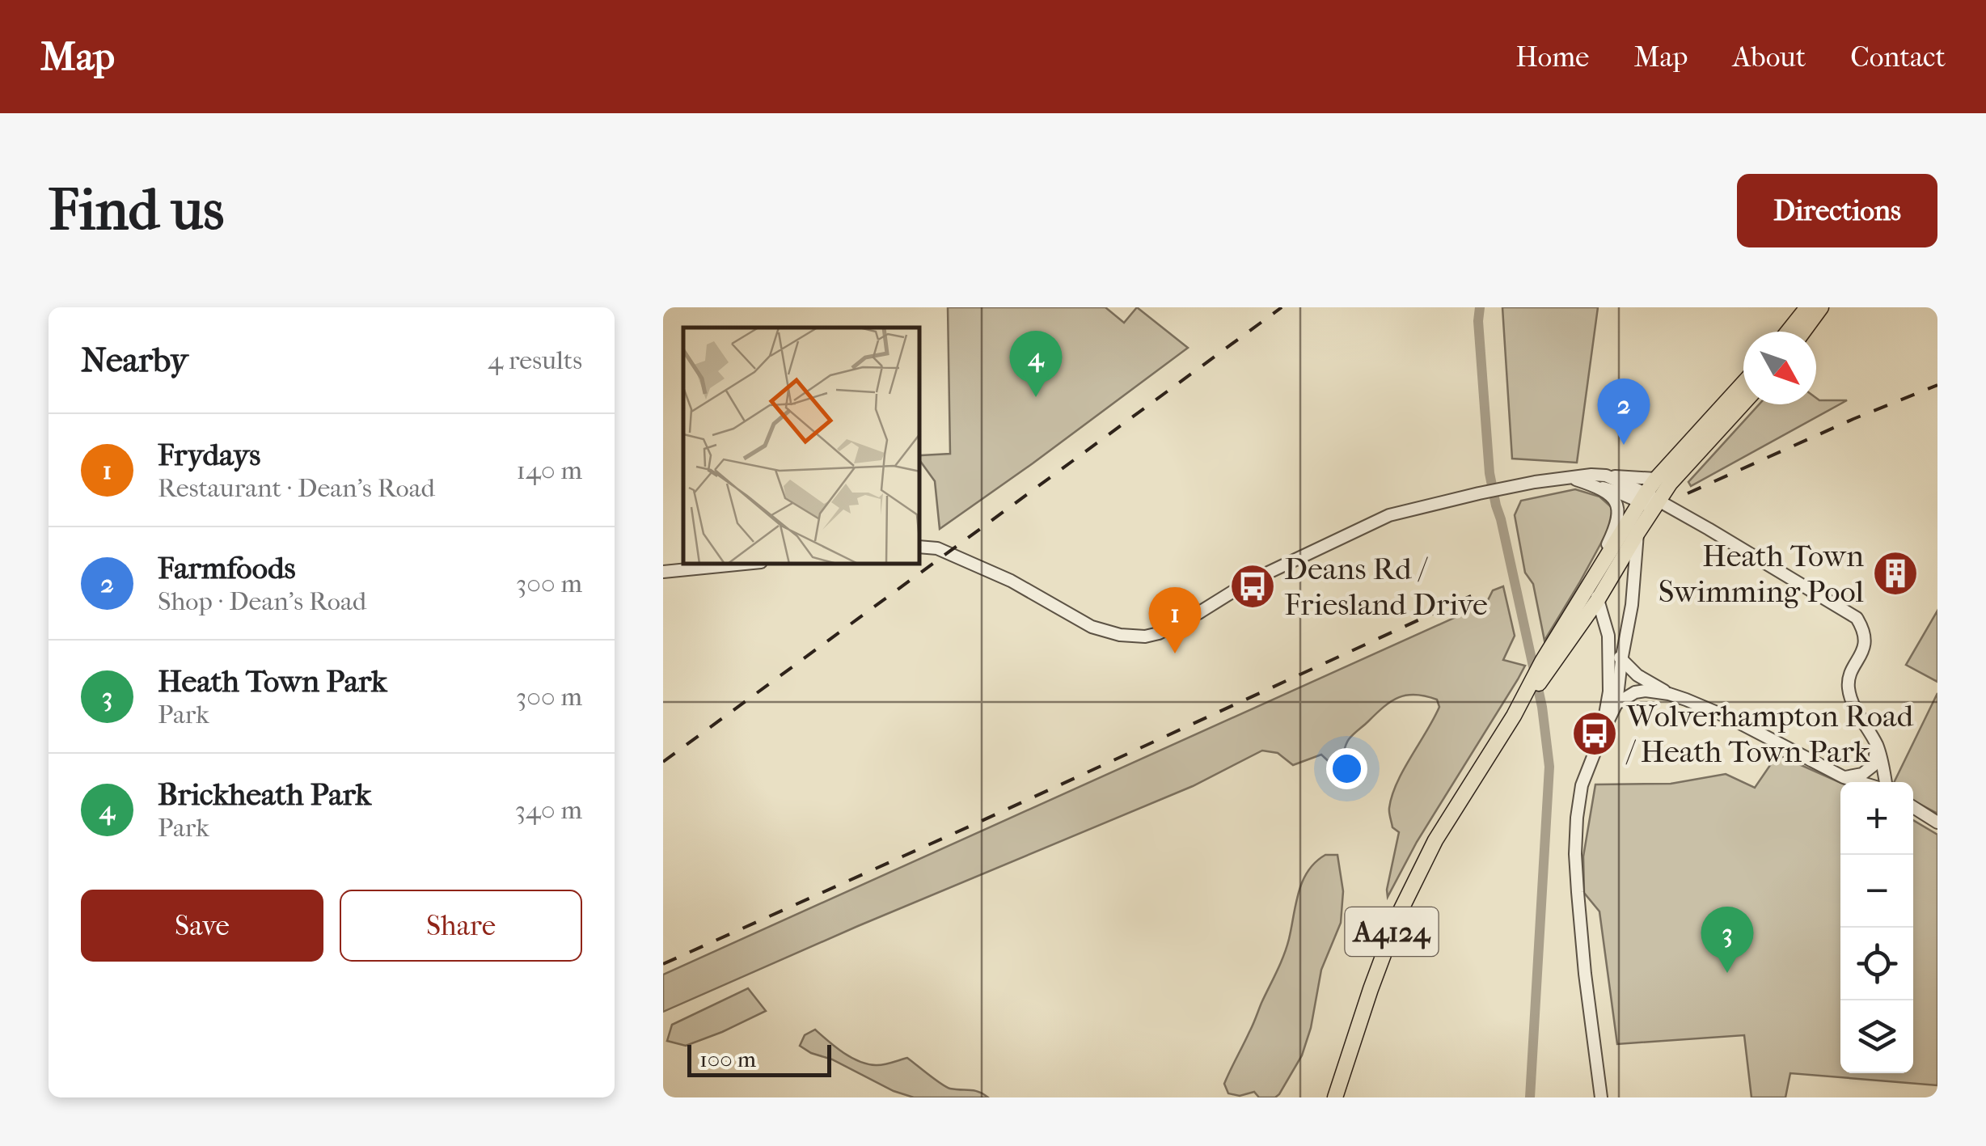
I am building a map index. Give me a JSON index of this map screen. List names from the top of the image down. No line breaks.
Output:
{"streets":{"main road":["A4124"]},"places":{"building":["Heath Town Swimming Pool"],"bus stop":["Deans Rd / Friesland Drive","Wolverhampton Road / Heath Town Park"]},"scale_bar":"100 m","north":"bottom right","page":{"header":"Map","nav":["Home","Map","About","Contact"],"buttons":["Directions",["Save","Share"]],"title":"Find us","heading":["Nearby","4 results"],"pins":["4","2","1","3"],"list":[{"mark":"1","name":"Frydays","note":"Restaurant · Dean's Road","value":"140 m"},{"mark":"2","name":"Farmfoods","note":"Shop · Dean's Road","value":"300 m"},{"mark":"3","name":"Heath Town Park","note":"Park","value":"300 m"},{"mark":"4","name":"Brickheath Park","note":"Park","value":"340 m"}],"map_buttons":["+","−"],"scale":"100 m"}}
